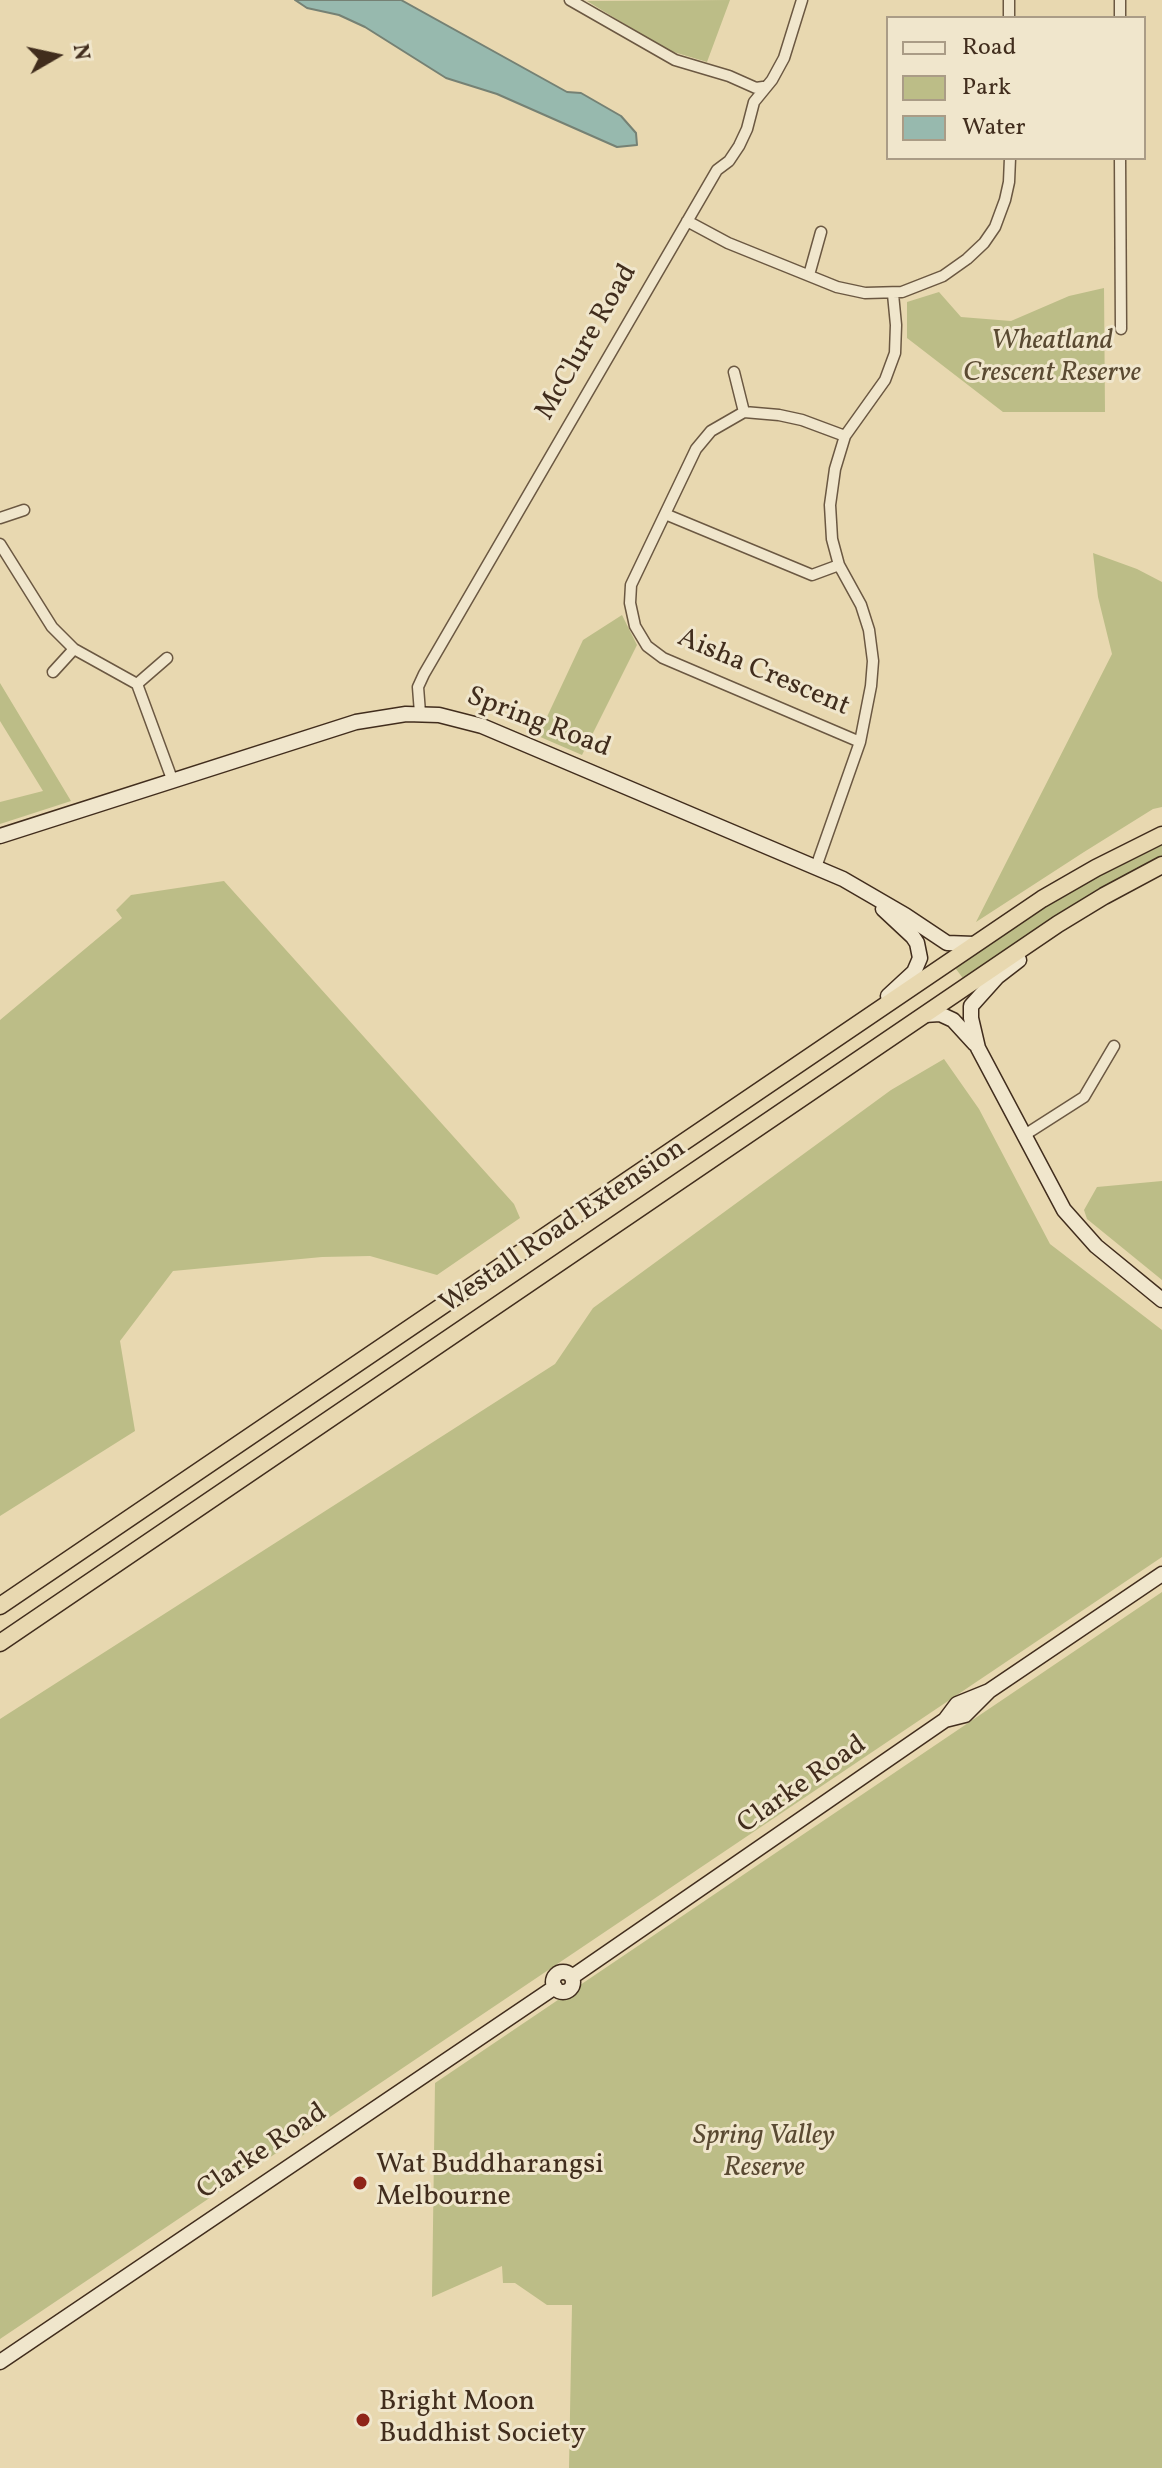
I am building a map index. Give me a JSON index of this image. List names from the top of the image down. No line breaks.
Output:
{"streets":{"highway":["Westall Road Extension"],"main road":["Spring Road","Clarke Road"],"street":["McClure Road","Aisha Crescent"]},"crossings":[["McClure Road","Spring Road"],["Spring Road","Westall Road Extension"]],"parks":["Wheatland Crescent Reserve","Spring Valley Reserve"],"places":["Wat Buddharangsi Melbourne","Bright Moon Buddhist Society"],"legend":["Road","Park","Water"],"north":"right"}
